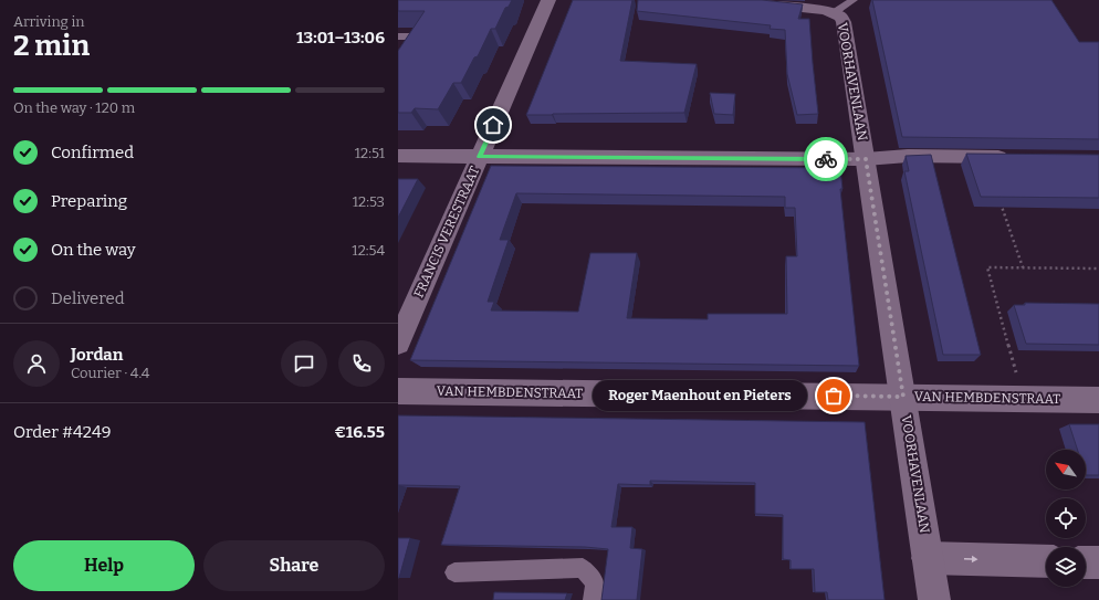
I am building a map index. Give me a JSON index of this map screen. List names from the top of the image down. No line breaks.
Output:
{"streets":{"street":["VOORHAVENLAAN","FRANCIS VERESTRAAT","VAN HEMBDENSTRAAT"]},"crossings":[["VOORHAVENLAAN","VAN HEMBDENSTRAAT"]],"places":["Roger Maenhout en Pieters"],"north":"top left","page":{"heading":["2 min","Arriving in","13:01–13:06"],"panel":["Jordan","Courier · 4.4","Order #4249","€16.55"],"bar":"On the way · 120 m","list":[["Confirmed","12:51"],["Preparing","12:53"],["On the way","12:54"],"Delivered"],"bubble":"Roger Maenhout en Pieters","buttons":["Help","Share"]}}
